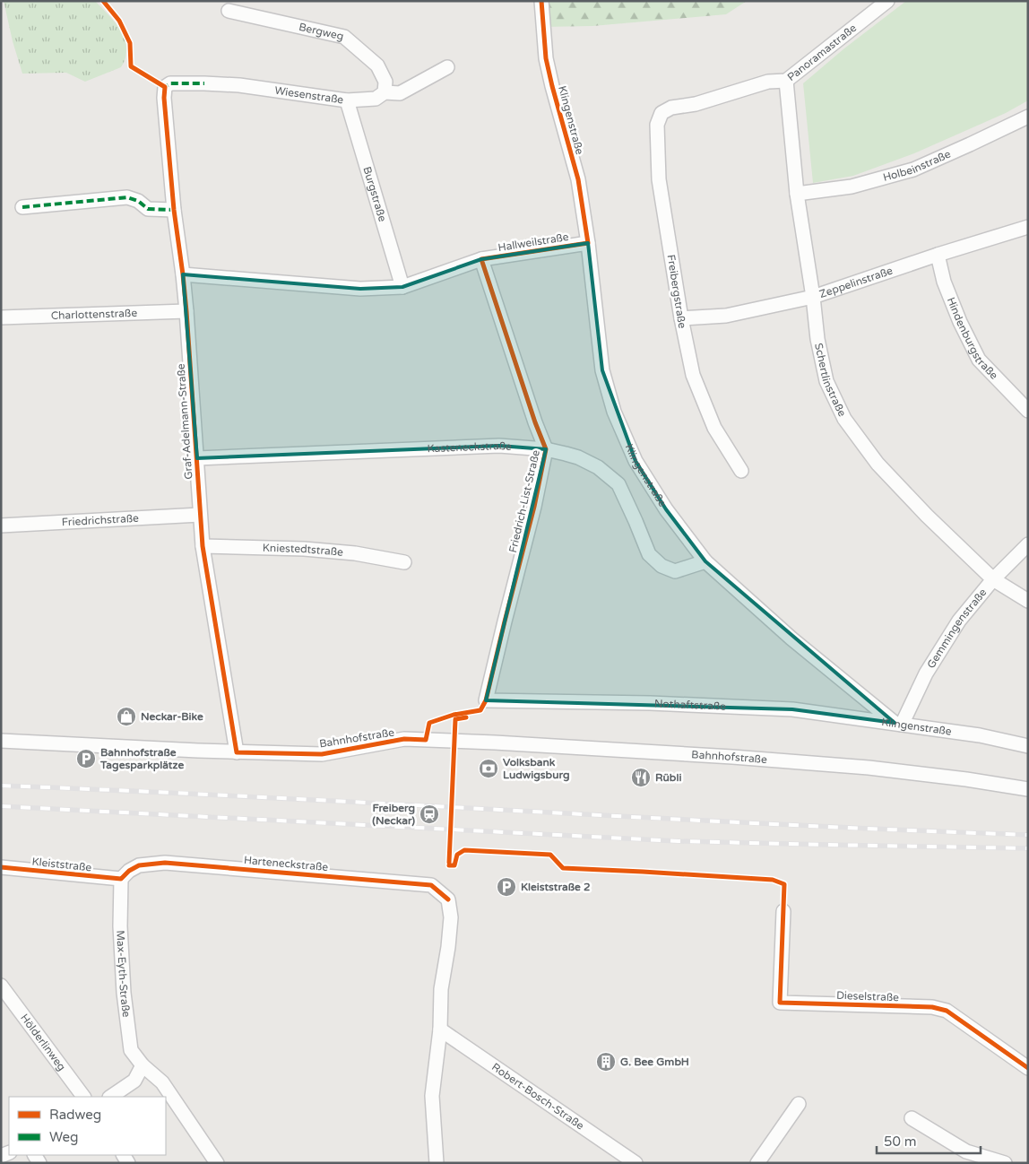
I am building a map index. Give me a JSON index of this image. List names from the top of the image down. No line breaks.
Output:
{"streets":{"street":["Bergweg","Panoramastraße","Wiesenstraße","Klingenstraße","Holbeinstraße","Burgstraße","Hallweilstraße","Zeppelinstraße","Freibergstraße","Charlottenstraße","Hindenburgstraße","Schertlinstraße","Graf-Adelmann-Straße","Kasteneckstraße","Friedrich-List-Straße","Friedrichstraße","Kniestedtstraße","Gemmingenstraße","Nothaftstraße","Bahnhofstraße","Harteneckstraße","Kleiststraße","Max-Eyth-Straße","Dieselstraße","Hölderlinweg","Robert-Bosch-Straße"]},"crossings":[["Bergweg","Wiesenstraße"],["Panoramastraße","Freibergstraße"],["Panoramastraße","Schertlinstraße"],["Wiesenstraße","Burgstraße"],["Wiesenstraße","Graf-Adelmann-Straße"],["Klingenstraße","Hallweilstraße"],["Klingenstraße","Kasteneckstraße"],["Klingenstraße","Gemmingenstraße"],["Klingenstraße","Nothaftstraße"],["Holbeinstraße","Schertlinstraße"],["Burgstraße","Hallweilstraße"],["Hallweilstraße","Graf-Adelmann-Straße"],["Hallweilstraße","Friedrich-List-Straße"],["Zeppelinstraße","Freibergstraße"],["Zeppelinstraße","Hindenburgstraße"],["Zeppelinstraße","Schertlinstraße"],["Charlottenstraße","Graf-Adelmann-Straße"],["Schertlinstraße","Gemmingenstraße"],["Graf-Adelmann-Straße","Kasteneckstraße"],["Graf-Adelmann-Straße","Friedrichstraße"],["Graf-Adelmann-Straße","Kniestedtstraße"],["Graf-Adelmann-Straße","Bahnhofstraße"],["Kasteneckstraße","Friedrich-List-Straße"],["Friedrich-List-Straße","Nothaftstraße"],["Gemmingenstraße","Nothaftstraße"],["Harteneckstraße","Kleiststraße"],["Harteneckstraße","Max-Eyth-Straße"],["Harteneckstraße","Robert-Bosch-Straße"],["Kleiststraße","Max-Eyth-Straße"]],"places":{"shop":["Neckar-Bike"],"parking":["Bahnhofstraße Tagesparkplätze","Kleiststraße 2"],"bank":["Volksbank Ludwigsburg"],"restaurant":["Rübli"],"station":["Freiberg (Neckar)"],"building":["G. Bee GmbH"]},"legend":["Radweg","Weg"],"scale_bar":"50 m"}
